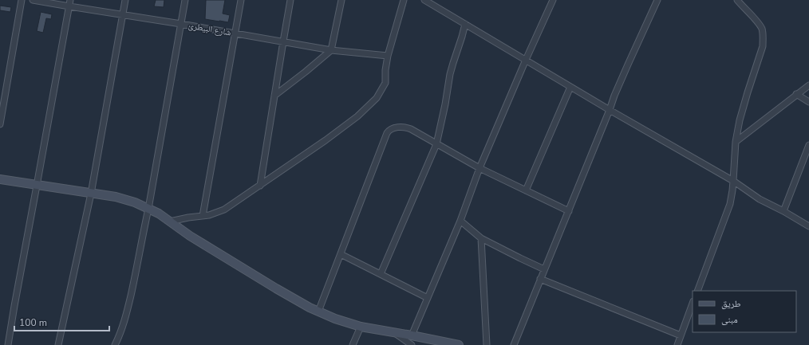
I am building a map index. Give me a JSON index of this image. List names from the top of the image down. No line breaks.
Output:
{"streets":{"street":["شارع البيطرئ"]},"legend":["طريق","مبنى"],"scale_bar":"100 m"}
